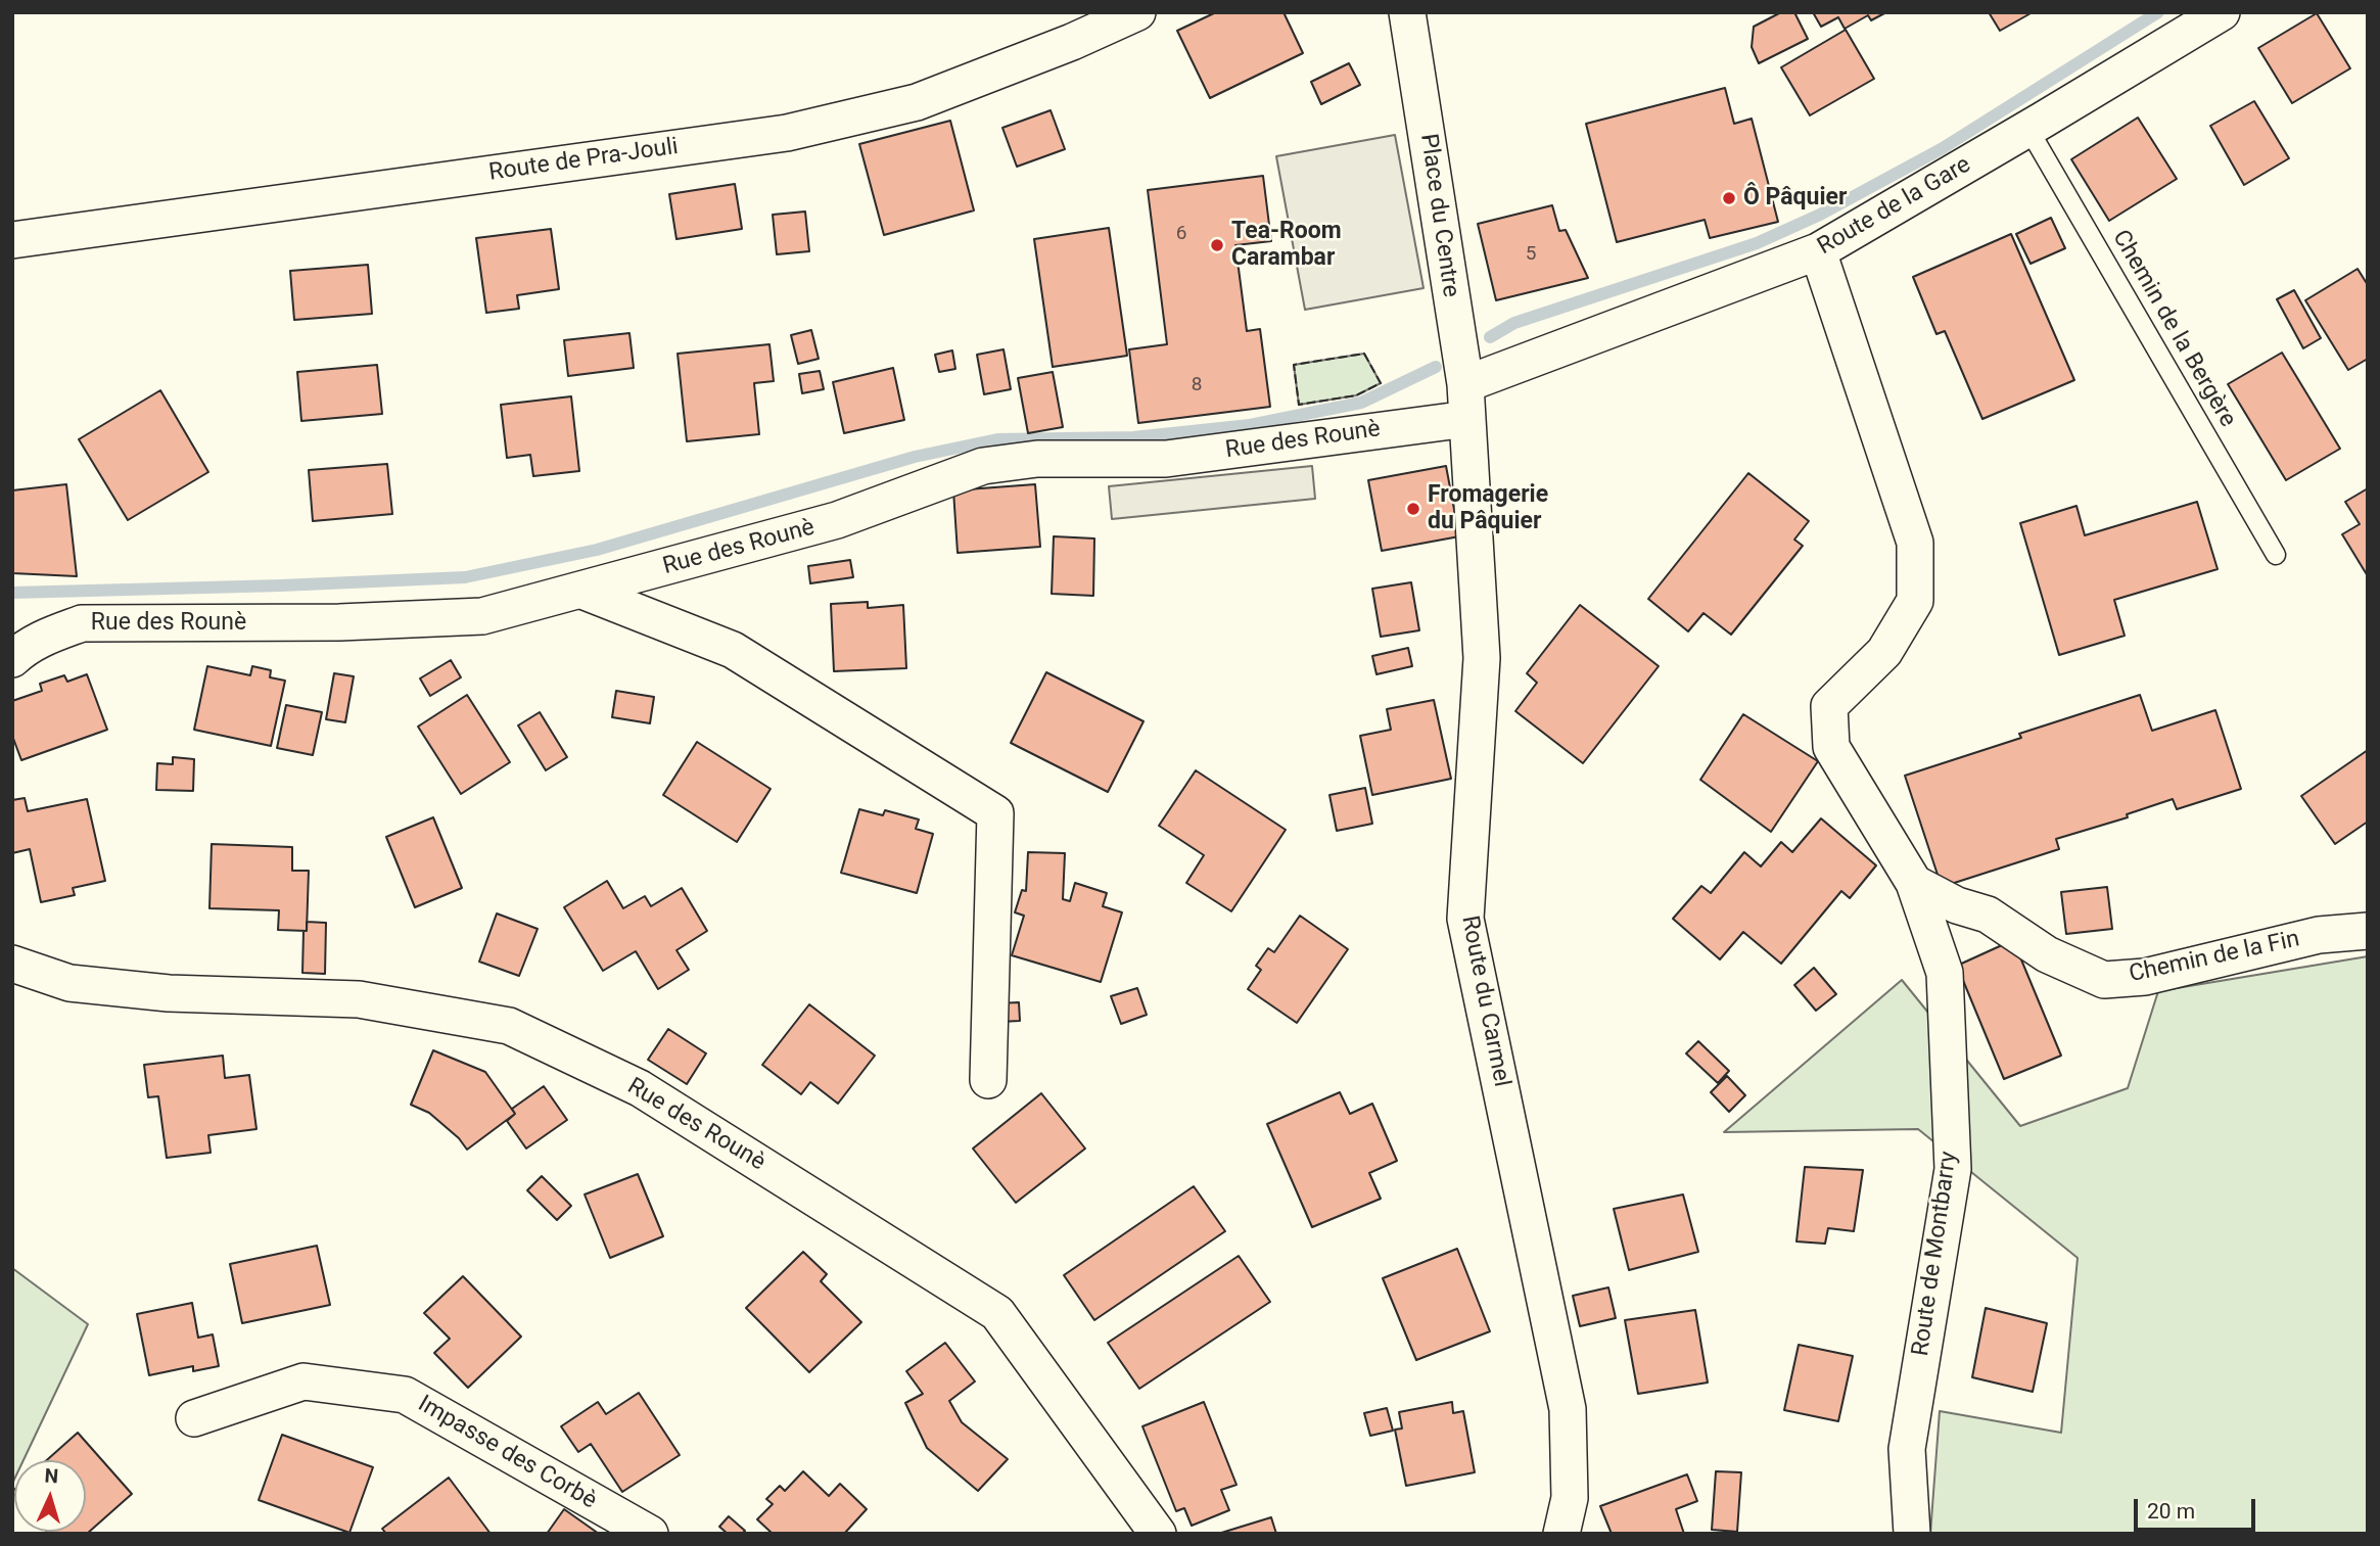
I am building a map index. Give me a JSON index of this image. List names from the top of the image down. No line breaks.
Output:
{"streets":{"street":["Route de Pra-Jouli","Route de la Gare","Place du Centre","Rue des Rounè","Chemin de la Fin","Route du Carmel","Route de Montbarry","Impasse des Corbè"],"lane":["Chemin de la Bergère"]},"crossings":[["Route de la Gare","Place du Centre"],["Route de la Gare","Chemin de la Bergère"],["Route de la Gare","Rue des Rounè"],["Route de la Gare","Route du Carmel"],["Route de la Gare","Route de Montbarry"],["Place du Centre","Rue des Rounè"],["Place du Centre","Route du Carmel"],["Rue des Rounè","Route du Carmel"],["Chemin de la Fin","Route de Montbarry"]],"places":["Ô Pâquier","Tea-Room Carambar","Fromagerie du Pâquier"],"house_numbers":["6","5","8"],"scale_bar":"20 m","north":"top"}
